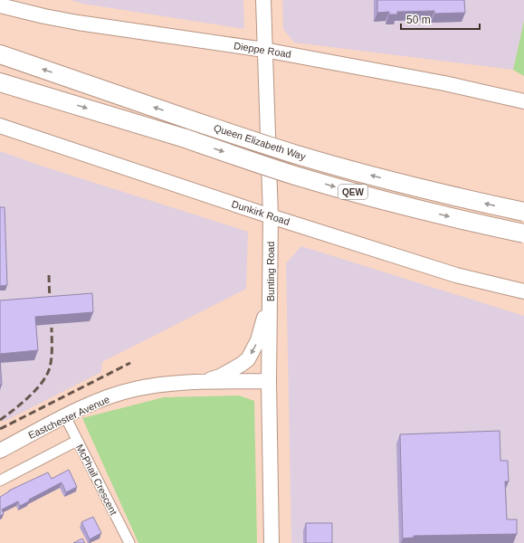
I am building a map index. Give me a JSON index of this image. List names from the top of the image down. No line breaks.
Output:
{"streets":{"highway":["Queen Elizabeth Way","QEW"],"street":["Dieppe Road","Dunkirk Road","Bunting Road","Eastchester Avenue","McPhail Crescent"]},"crossings":[["Dieppe Road","Bunting Road"],["Dunkirk Road","Bunting Road"],["Bunting Road","Eastchester Avenue"],["Eastchester Avenue","McPhail Crescent"]],"scale_bar":"50 m"}
